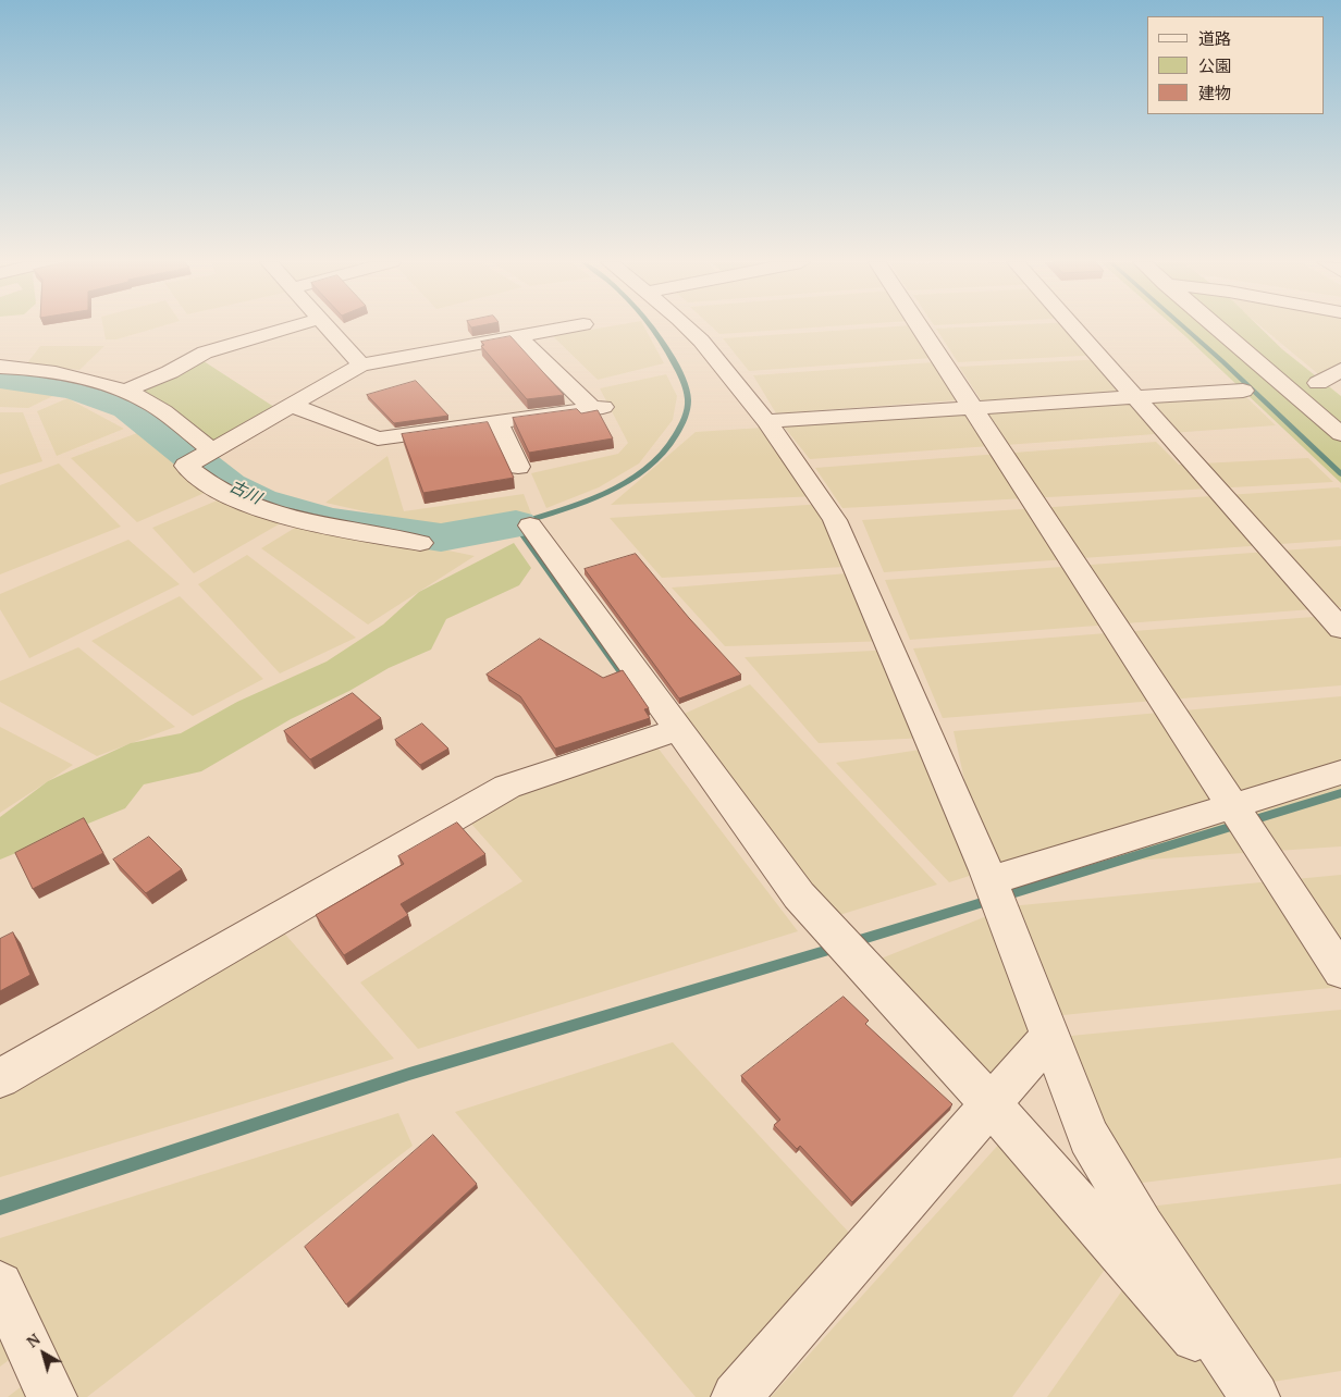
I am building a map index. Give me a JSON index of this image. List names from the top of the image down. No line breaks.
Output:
{"water":["古川"],"legend":["道路","公園","建物"],"north":"top left"}
